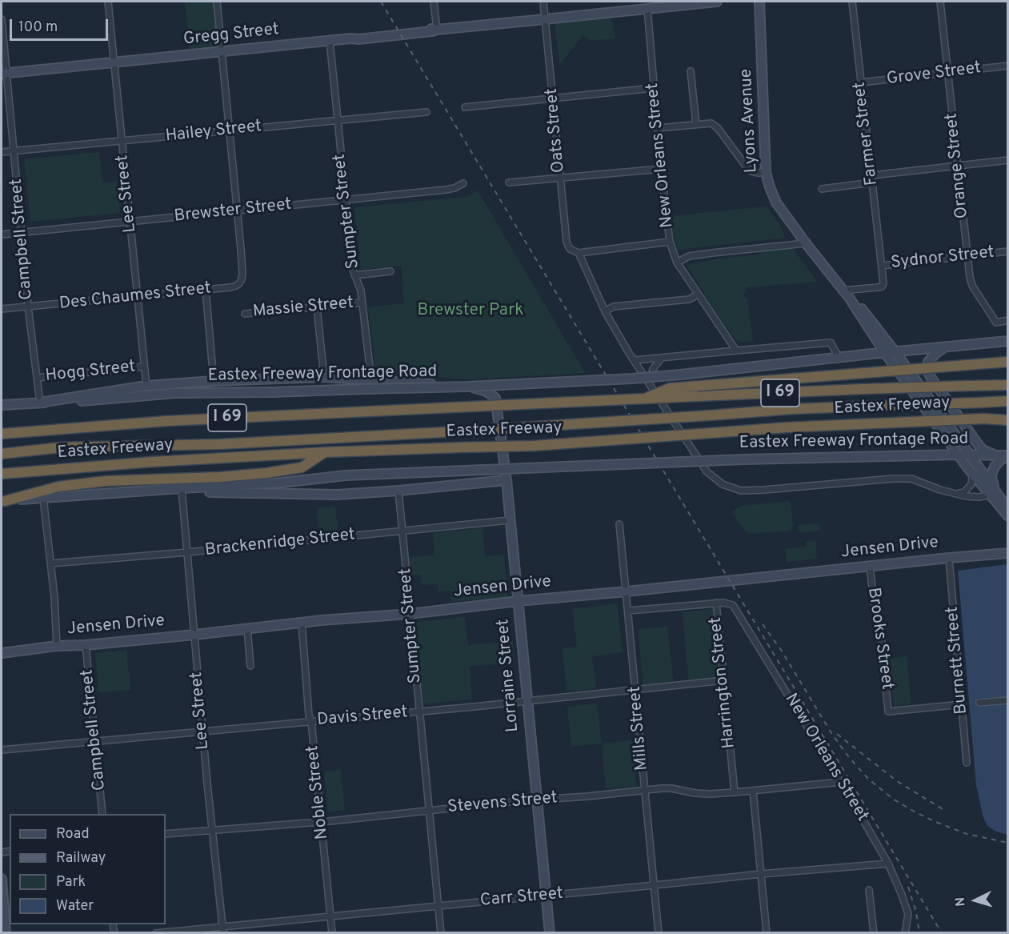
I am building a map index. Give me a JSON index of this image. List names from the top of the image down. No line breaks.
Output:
{"streets":{"highway":["I 69","Eastex Freeway"],"main road":["Gregg Street","Lyons Avenue","Eastex Freeway Frontage Road","Jensen Drive","Lorraine Street"],"street":["Grove Street","Oats Street","Hailey Street","Farmer Street","New Orleans Street","Orange Street","Lee Street","Brewster Street","Sumpter Street","Campbell Street","Sydnor Street","Des Chaumes Street","Massie Street","Hogg Street","Brackenridge Street","Brooks Street","Burnett Street","Harrington Street","Davis Street","Mills Street","Noble Street","Stevens Street","Carr Street"]},"crossings":[["Gregg Street","Oats Street"],["Gregg Street","New Orleans Street"],["Gregg Street","Lee Street"],["Gregg Street","Sumpter Street"],["Gregg Street","Campbell Street"],["Grove Street","Farmer Street"],["Grove Street","Orange Street"],["Lyons Avenue","Sydnor Street"],["Lyons Avenue","Eastex Freeway Frontage Road"],["Hailey Street","Lee Street"],["Hailey Street","Sumpter Street"],["Hailey Street","Campbell Street"],["Farmer Street","Sydnor Street"],["New Orleans Street","Harrington Street"],["New Orleans Street","Stevens Street"],["New Orleans Street","Carr Street"],["Orange Street","Sydnor Street"],["Lee Street","Brewster Street"],["Lee Street","Des Chaumes Street"],["Lee Street","Hogg Street"],["Lee Street","Eastex Freeway Frontage Road"],["Lee Street","Brackenridge Street"],["Lee Street","Jensen Drive"],["Lee Street","Lorraine Street"],["Lee Street","Davis Street"],["Lee Street","Stevens Street"],["Lee Street","Carr Street"],["Brewster Street","Sumpter Street"],["Brewster Street","Campbell Street"],["Brewster Street","Des Chaumes Street"],["Sumpter Street","Massie Street"],["Sumpter Street","Brackenridge Street"],["Sumpter Street","Jensen Drive"],["Sumpter Street","Lorraine Street"],["Sumpter Street","Davis Street"],["Sumpter Street","Stevens Street"],["Sumpter Street","Carr Street"],["Campbell Street","Des Chaumes Street"],["Campbell Street","Hogg Street"],["Campbell Street","Eastex Freeway Frontage Road"],["Campbell Street","Jensen Drive"],["Campbell Street","Lorraine Street"],["Campbell Street","Davis Street"],["Eastex Freeway Frontage Road","Lorraine Street"],["Brackenridge Street","Lorraine Street"],["Jensen Drive","Brooks Street"],["Jensen Drive","Burnett Street"],["Jensen Drive","Lorraine Street"],["Jensen Drive","Mills Street"],["Jensen Drive","Noble Street"],["Brooks Street","Burnett Street"],["Lorraine Street","Davis Street"],["Lorraine Street","Stevens Street"],["Lorraine Street","Carr Street"],["Harrington Street","Davis Street"],["Harrington Street","Mills Street"],["Harrington Street","Stevens Street"],["Davis Street","Mills Street"],["Davis Street","Noble Street"],["Mills Street","Stevens Street"],["Mills Street","Carr Street"],["Noble Street","Stevens Street"],["Noble Street","Carr Street"]],"parks":["Brewster Park"],"legend":["Road","Railway","Park","Water"],"scale_bar":"100 m","north":"left"}
